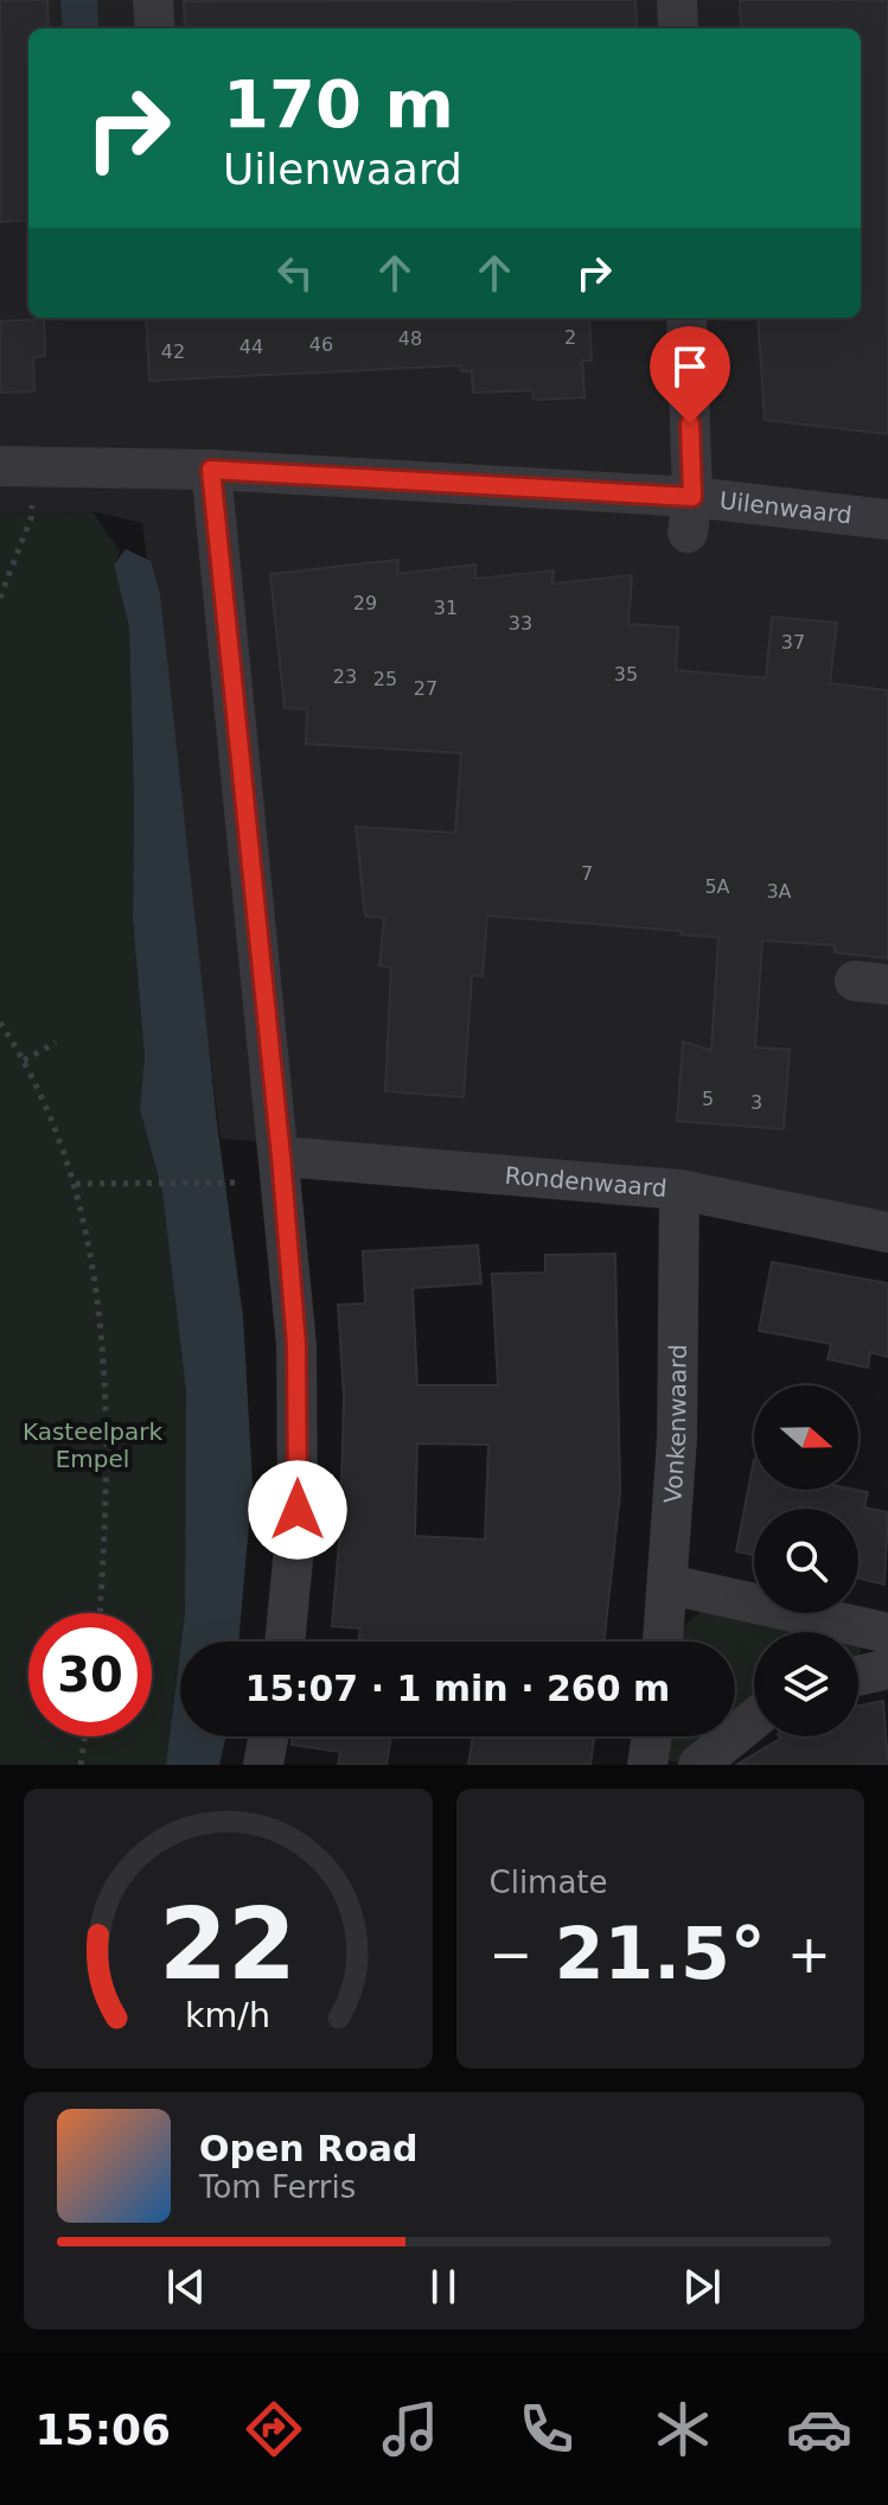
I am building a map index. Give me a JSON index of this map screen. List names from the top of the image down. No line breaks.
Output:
{"streets":{"street":["Uilenwaard","Rondenwaard","Vonkenwaard"]},"crossings":[["Rondenwaard","Vonkenwaard"]],"parks":["Kasteelpark Empel"],"house_numbers":["2","48","46","44","42","29","31","33","37","35","23","25","27","7","5A","3A","5","3"],"north":"right","page":{"turn":["170 m","Uilenwaard"],"limit":"30","trip":"15:07 · 1 min · 260 m","tile":"Climate","heat":["−","21.5°","+"],"song":["Open Road","Tom Ferris"],"tabs":"15:06","gauge":["22","km/h"]}}
